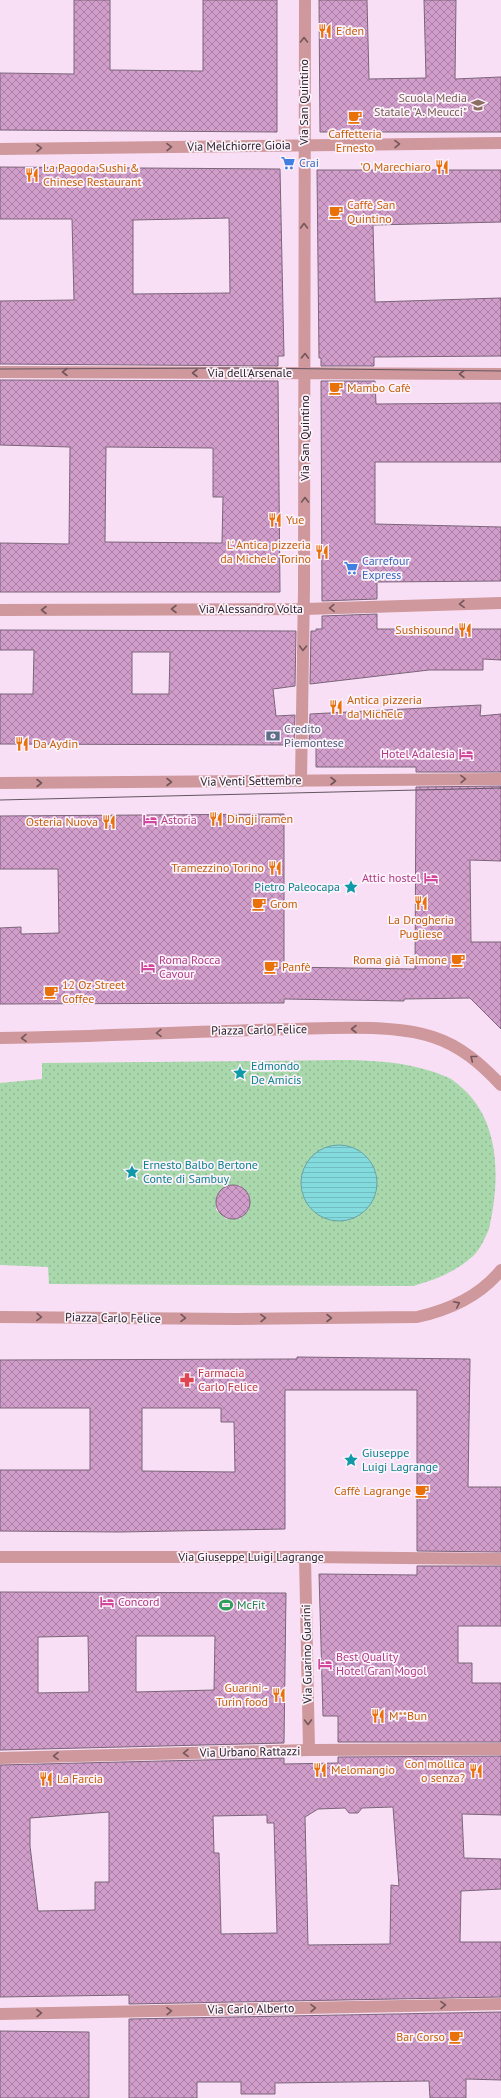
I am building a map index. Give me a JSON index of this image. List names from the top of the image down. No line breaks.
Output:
{"streets":{"street":["Via San Quintino","Via Melchiorre Gioia","Via dell'Arsenale","Via Alessandro Volta","Via Venti Settembre","Piazza Carlo Felice","Via Giuseppe Luigi Lagrange","Via Guarino Guarini","Via Urbano Rattazzi","Via Carlo Alberto"]},"crossings":[["Via San Quintino","Via Melchiorre Gioia"],["Via San Quintino","Via dell'Arsenale"],["Via San Quintino","Via Alessandro Volta"],["Via San Quintino","Via Venti Settembre"],["Via Giuseppe Luigi Lagrange","Via Guarino Guarini"],["Via Guarino Guarini","Via Urbano Rattazzi"]],"one_way":["Via Melchiorre Gioia","Via dell'Arsenale","Via Alessandro Volta","Via Venti Settembre","Via Guarino Guarini","Via Urbano Rattazzi","Via Carlo Alberto"],"places":{"restaurant":["E'den","'O Marechiaro","La Pagoda Sushi & Chinese Restaurant","Yue","L' Antica pizzeria da Michele Torino","Sushisound","Antica pizzeria da Michele","Da Aydin","Dingji ramen","Osteria Nuova","Tramezzino Torino","La Drogheria Pugliese","Guarini - Turin food","M**Bun","Melomangio","Con mollica o senza?","La Farcia"],"school or university":["Scuola Media Statale \"A. Meucci\""],"cafe":["Caffetteria Ernesto","Caffè San Quintino","Mambo Cafè","Grom","Roma già Talmone","Panfè","12 Oz Street Coffee","Caffè Lagrange","Bar Corso"],"supermarket":["Crai","Carrefour Express"],"bank":["Credito Piemontese"],"hotel":["Hotel Adalesia","Astoria","Attic hostel","Roma Rocca Cavour","Concord","Best Quality Hotel Gran Mogol"],"place":["Pietro Paleocapa","Edmondo De Amicis","Ernesto Balbo Bertone Conte di Sambuy","Giuseppe Luigi Lagrange"],"pharmacy":["Farmacia Carlo Felice"],"sports":["McFit"]}}
